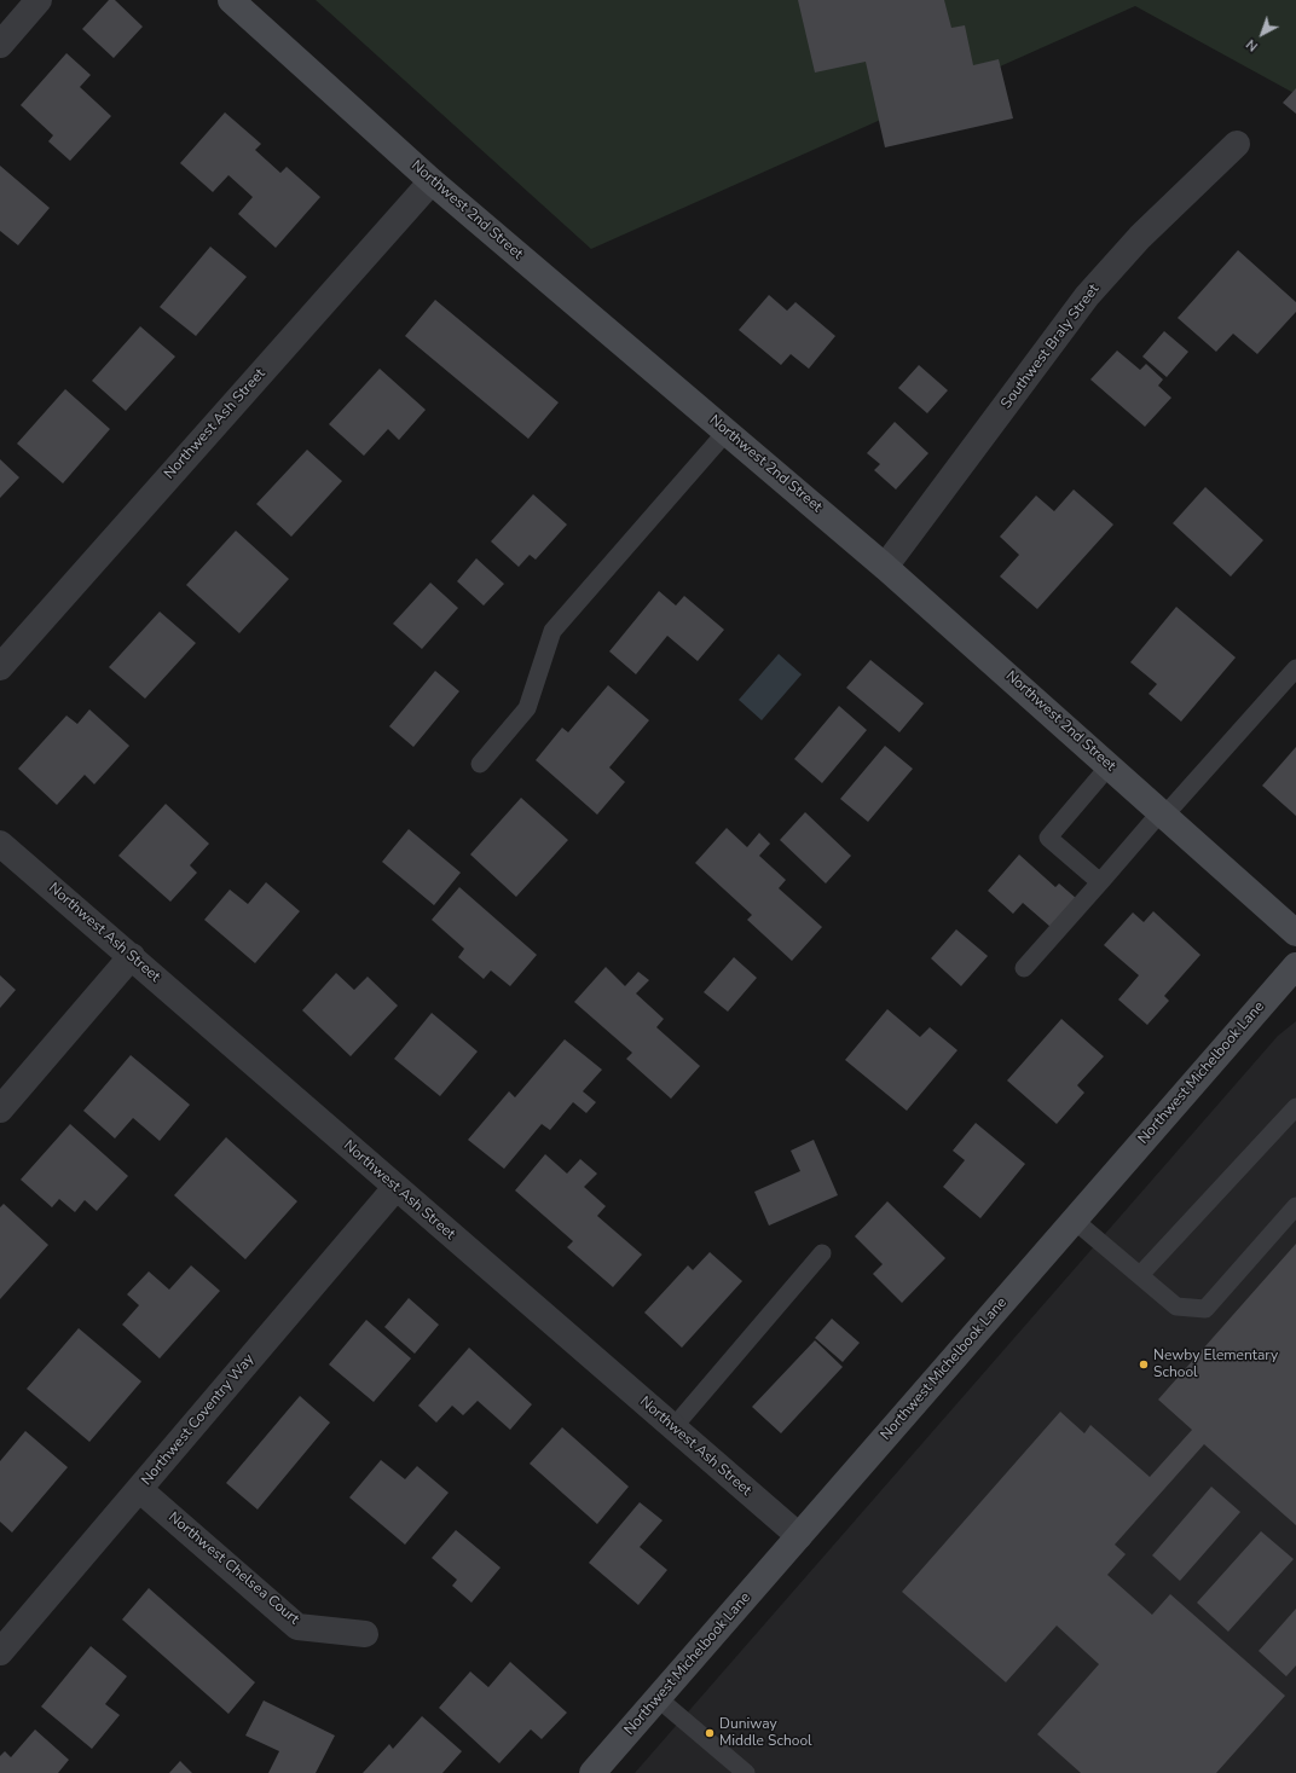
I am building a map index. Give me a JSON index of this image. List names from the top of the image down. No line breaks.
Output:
{"streets":{"main road":["Northwest 2nd Street","Northwest Michelbook Lane"],"street":["Southwest Braly Street","Northwest Ash Street","Northwest Coventry Way","Northwest Chelsea Court"]},"crossings":[["Northwest 2nd Street","Southwest Braly Street"],["Northwest 2nd Street","Northwest Ash Street"],["Northwest Ash Street","Northwest Michelbook Lane"],["Northwest Ash Street","Northwest Coventry Way"],["Northwest Coventry Way","Northwest Chelsea Court"]],"places":["Newby Elementary School","Duniway Middle School"],"north":"bottom left"}
